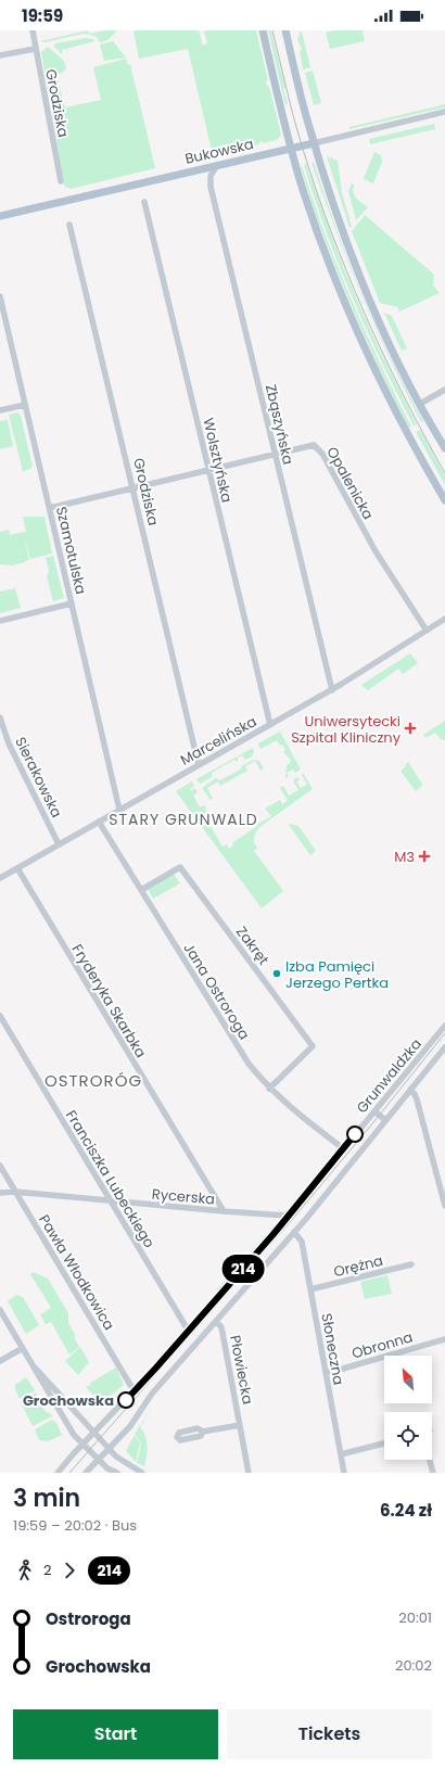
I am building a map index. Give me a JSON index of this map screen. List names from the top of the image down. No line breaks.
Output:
{"streets":{"main road":["Bukowska"],"street":["Grodziska","Zbąszyńska","Wolsztyńska","Opalenicka","Szamotulska","Marcelińska","Sierakowska","Zakręt","Jana Ostroroga","Fryderyka Skarbka","Grunwaldzka","Franciszka Lubeckiego","Rycerska","Orężna","Pawła Włodkowica","Obronna","Słoneczna","Płowiecka"]},"crossings":[["Grodziska","Opalenicka"],["Grodziska","Marcelińska"],["Bukowska","Zbąszyńska"],["Zbąszyńska","Opalenicka"],["Zbąszyńska","Marcelińska"],["Wolsztyńska","Opalenicka"],["Wolsztyńska","Marcelińska"],["Opalenicka","Szamotulska"],["Opalenicka","Marcelińska"],["Szamotulska","Marcelińska"],["Marcelińska","Sierakowska"],["Marcelińska","Jana Ostroroga"],["Marcelińska","Fryderyka Skarbka"],["Zakręt","Jana Ostroroga"],["Jana Ostroroga","Grunwaldzka"],["Fryderyka Skarbka","Rycerska"],["Grunwaldzka","Franciszka Lubeckiego"],["Grunwaldzka","Rycerska"],["Grunwaldzka","Pawła Włodkowica"],["Grunwaldzka","Słoneczna"],["Grunwaldzka","Płowiecka"],["Franciszka Lubeckiego","Rycerska"],["Rycerska","Pawła Włodkowica"],["Orężna","Słoneczna"],["Obronna","Słoneczna"]],"districts":["STARY GRUNWALD","OSTRORÓG"],"places":{"health":["Uniwersytecki Szpital Kliniczny","M3"],"other":["Izba Pamięci Jerzego Pertka","Grochowska"]},"lines":["bus line 214"],"north":"top left","page":{"status":"19:59","on_map":"214","heading":["3 min","19:59 – 20:02 · Bus","6.24 zł"],"legs":["2","214"],"list":[{"name":"Ostroroga","value":"20:01"},{"name":"Grochowska","value":"20:02"}],"buttons":["Start","Tickets"]}}
